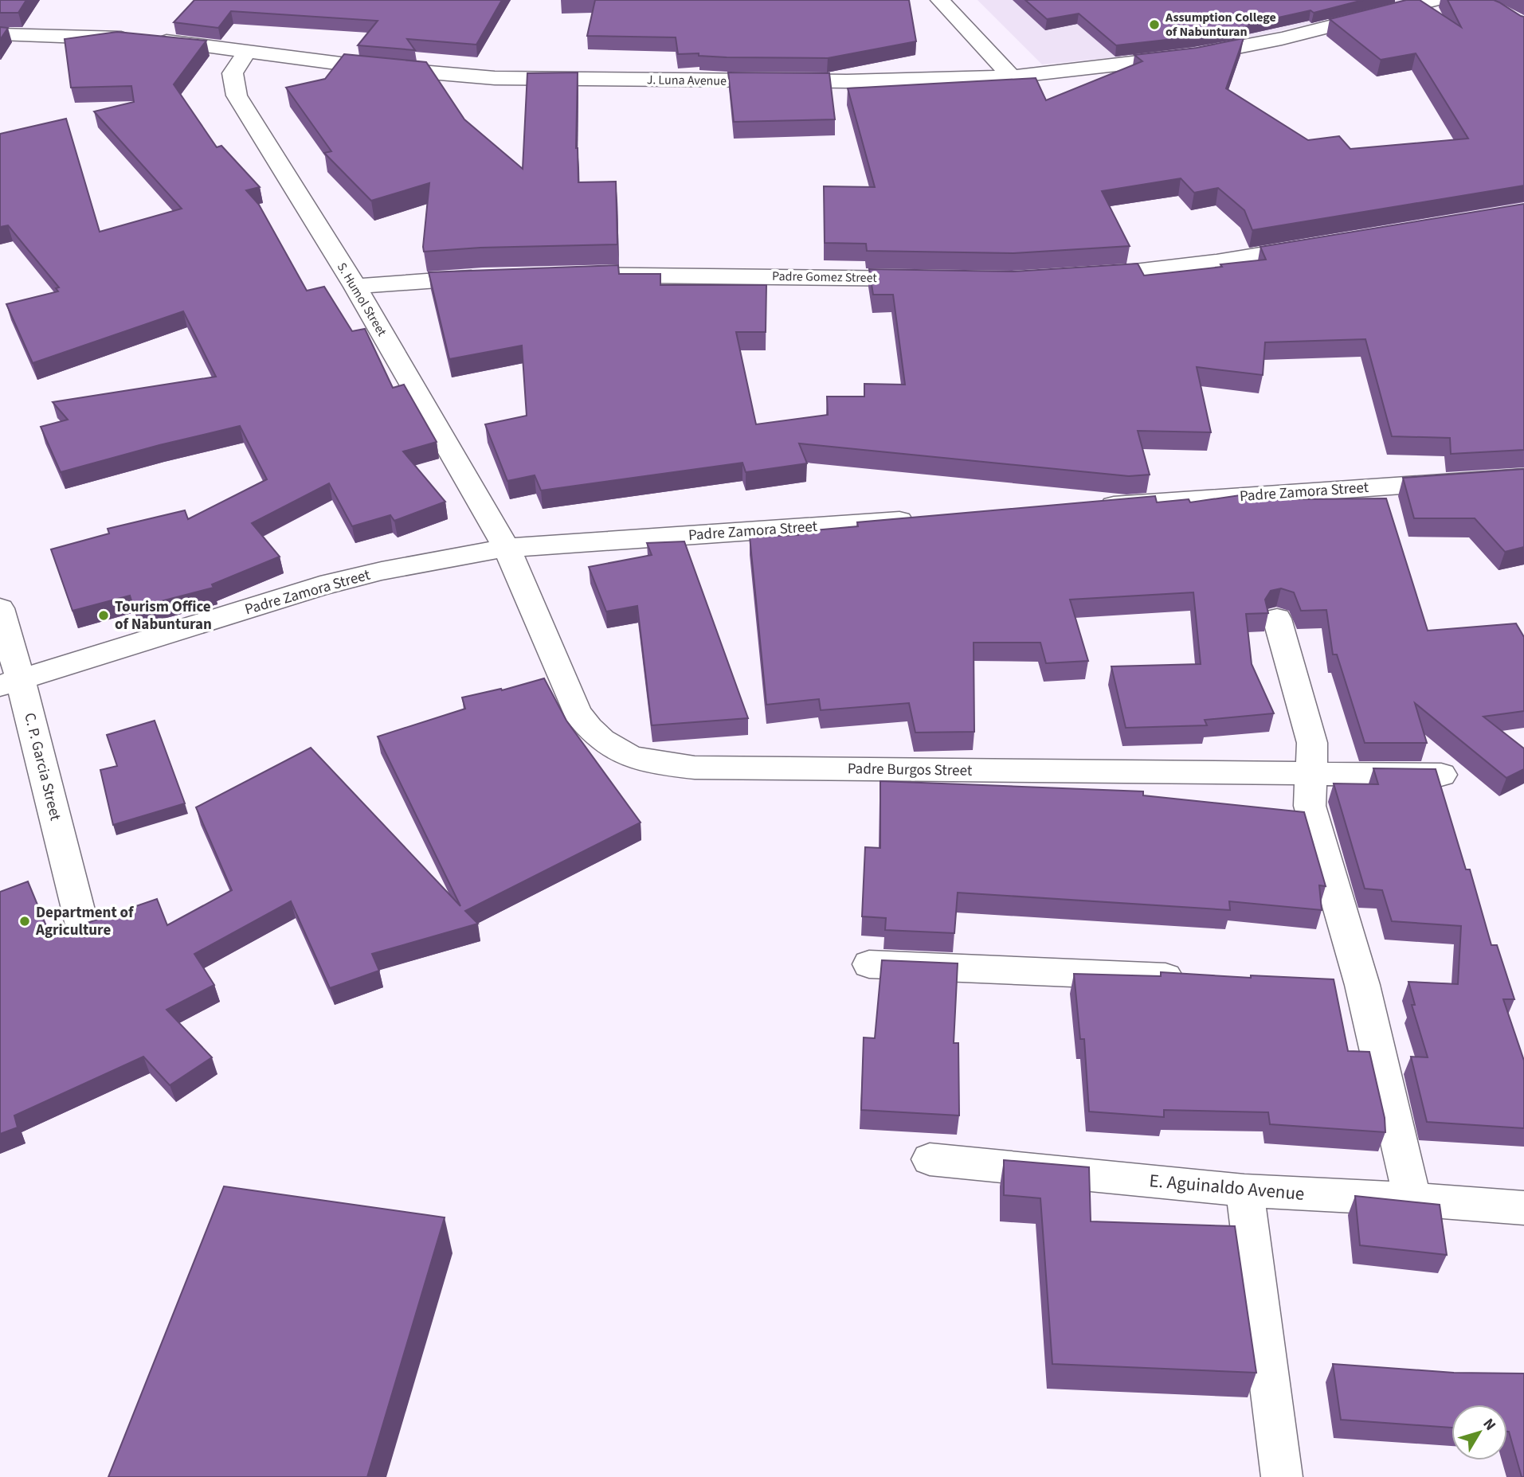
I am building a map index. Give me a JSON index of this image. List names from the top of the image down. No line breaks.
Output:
{"streets":{"street":["J. Luna Avenue","Padre Gomez Street","S. Humol Street","Padre Zamora Street","C. P. Garcia Street","Padre Burgos Street","E. Aguinaldo Avenue"]},"crossings":[["J. Luna Avenue","S. Humol Street"],["S. Humol Street","Padre Zamora Street"],["S. Humol Street","Padre Burgos Street"],["Padre Zamora Street","C. P. Garcia Street"],["Padre Zamora Street","Padre Burgos Street"]],"places":["Assumption College of Nabunturan","Tourism Office of Nabunturan","Department of Agriculture"],"north":"top right"}
